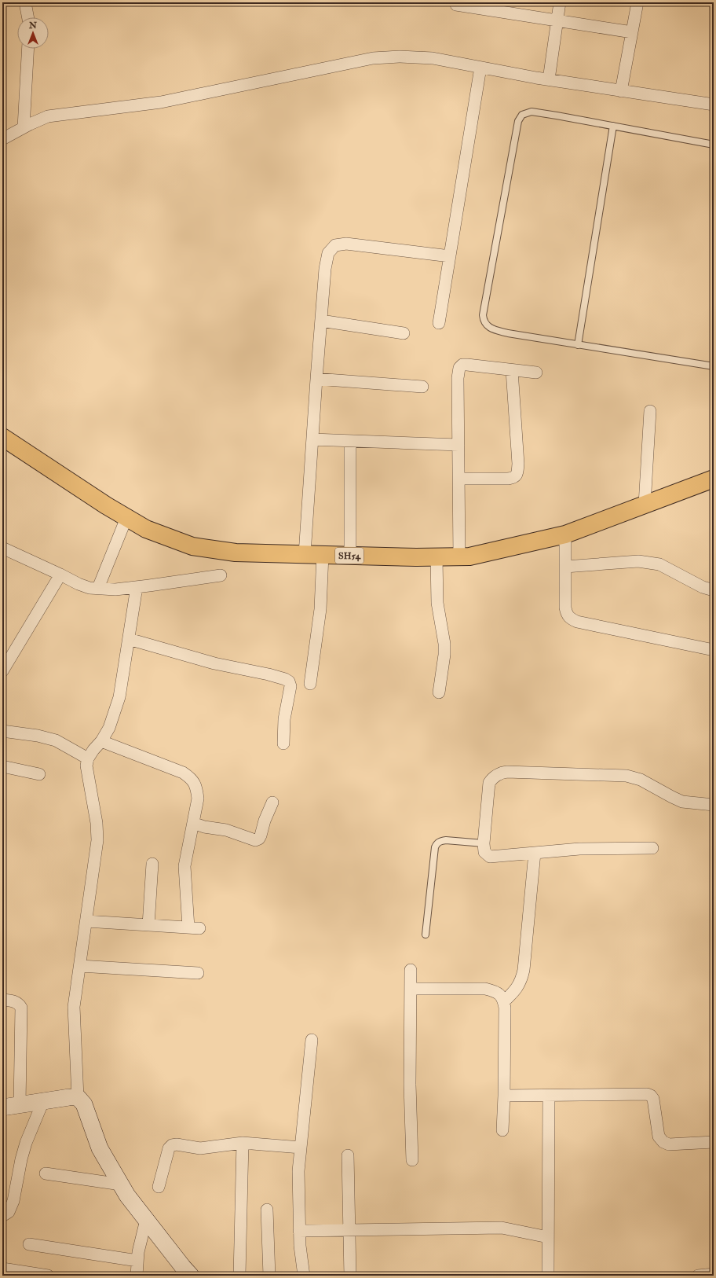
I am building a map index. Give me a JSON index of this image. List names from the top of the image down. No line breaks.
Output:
{"streets":{"main road":["SH54"]},"north":"top"}
